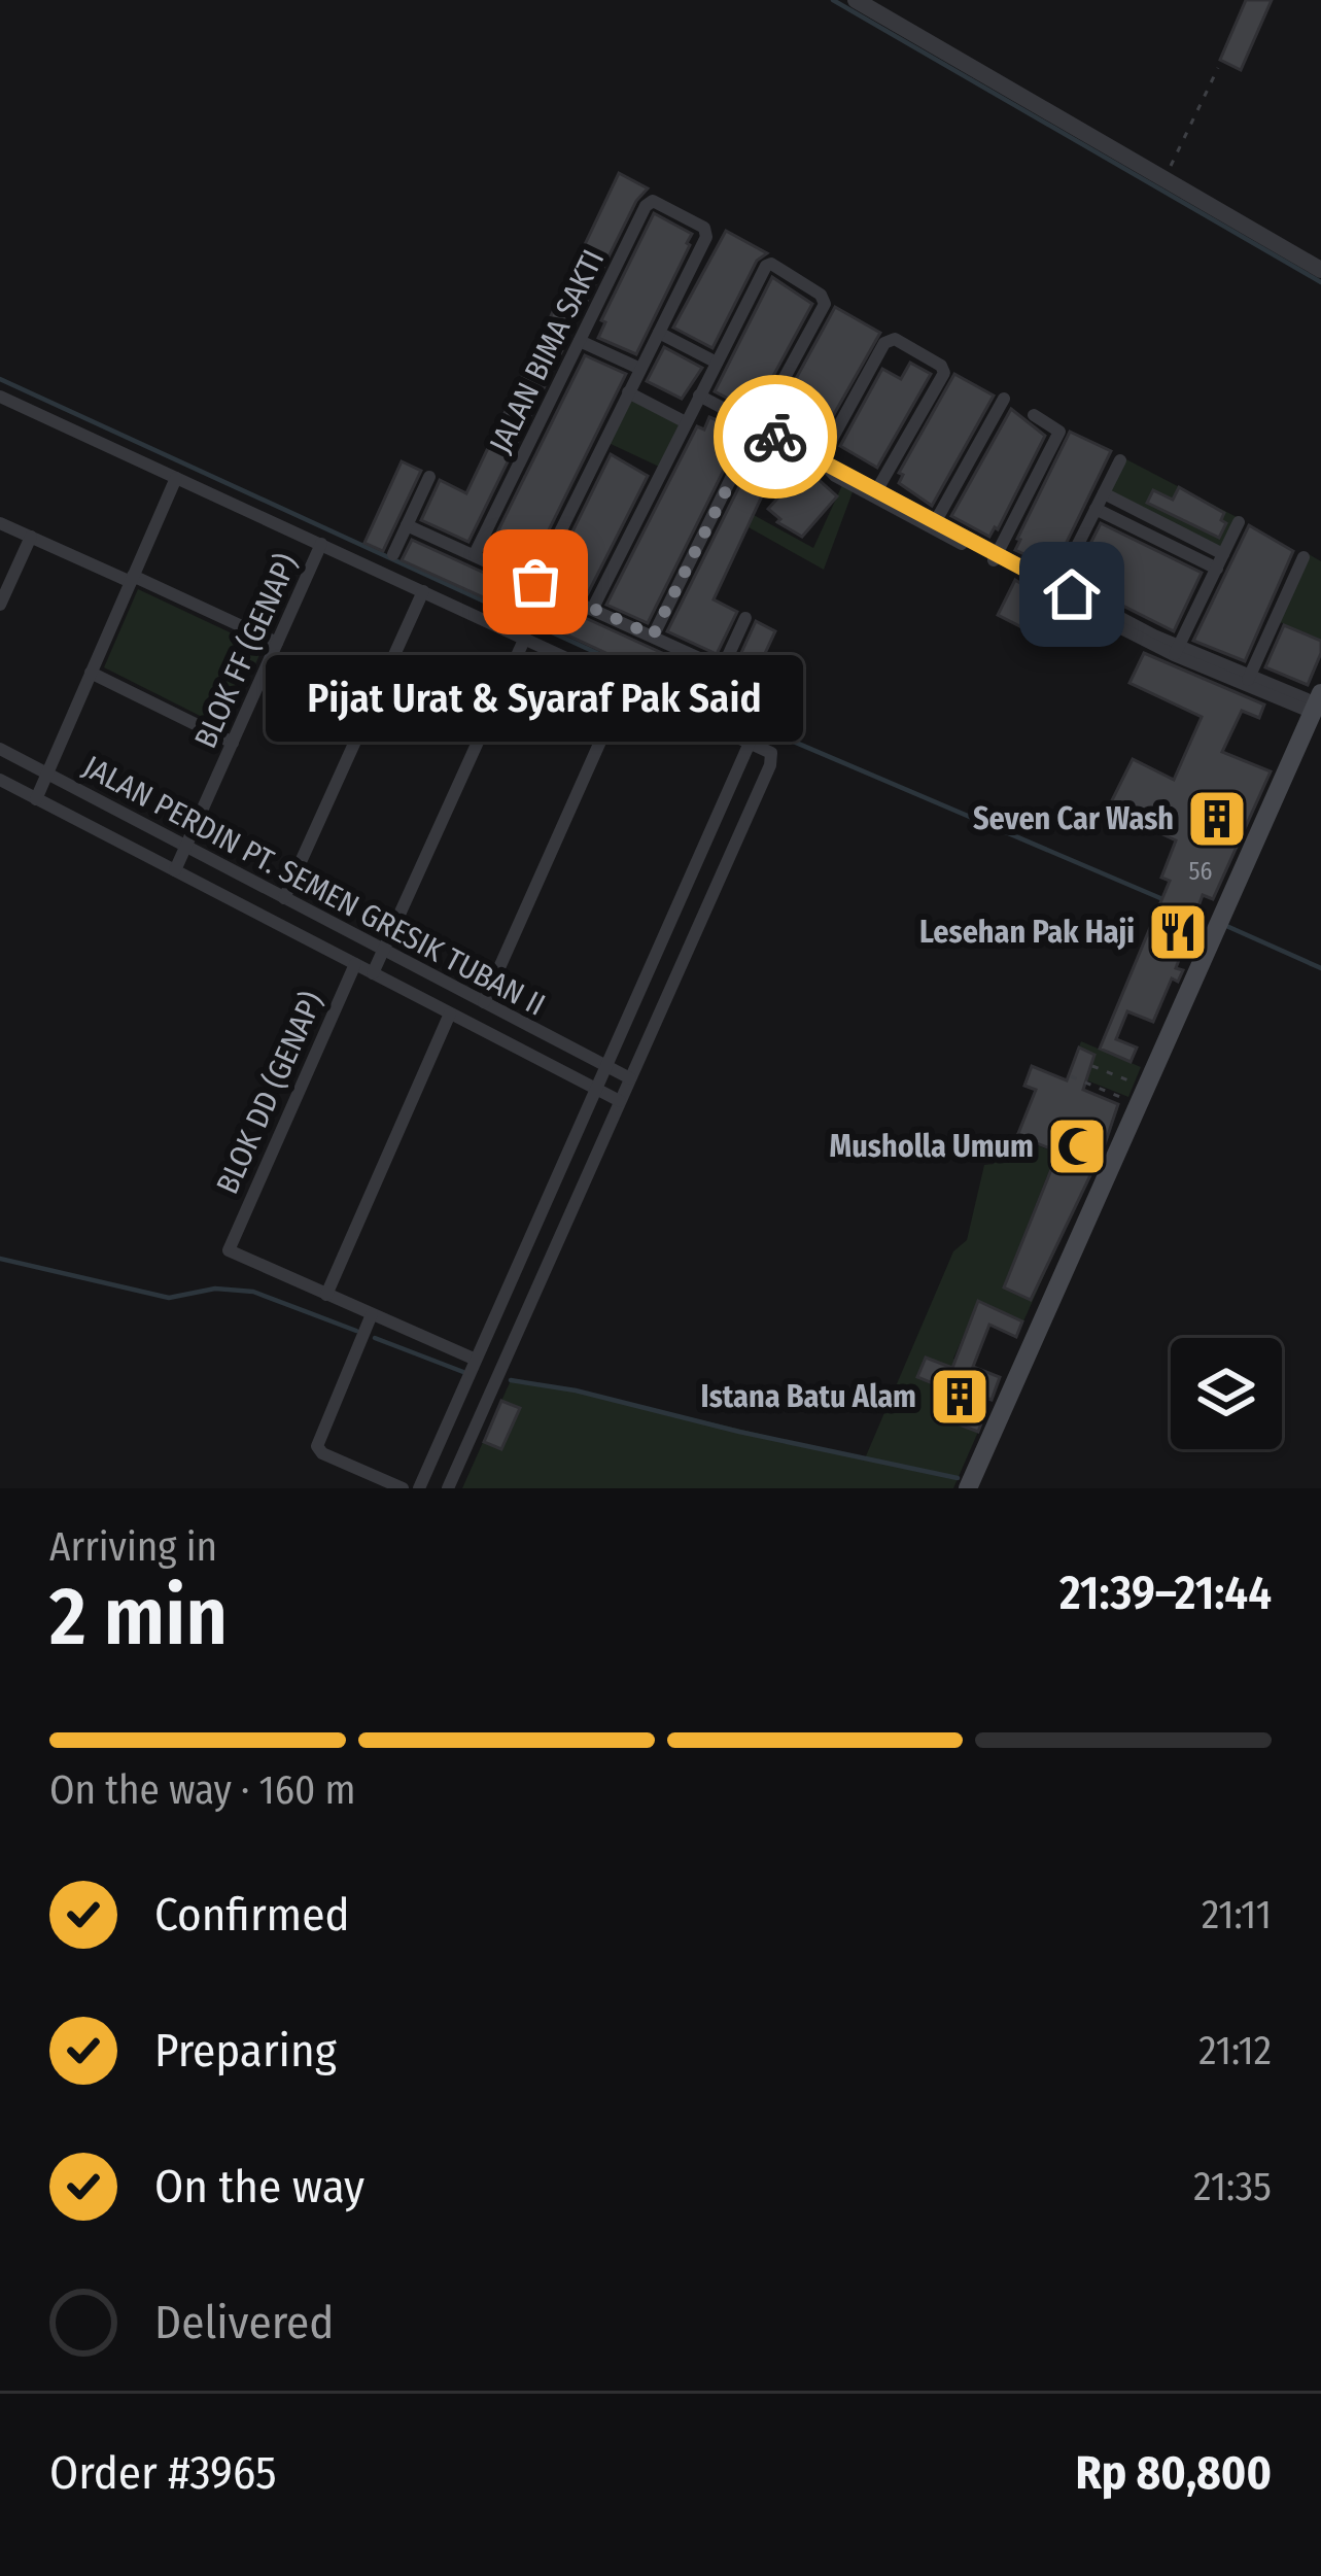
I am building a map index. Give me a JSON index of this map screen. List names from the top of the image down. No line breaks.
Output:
{"streets":{"street":["JALAN BIMA SAKTI","BLOK FF (GENAP)","JALAN PERDIN PT. SEMEN GRESIK TUBAN II","BLOK DD (GENAP)"]},"crossings":[["BLOK FF (GENAP)","JALAN PERDIN PT. SEMEN GRESIK TUBAN II"],["JALAN PERDIN PT. SEMEN GRESIK TUBAN II","BLOK DD (GENAP)"]],"places":{"other":["Pijat Urat & Syaraf Pak Said"],"building":["Seven Car Wash","Istana Batu Alam"],"restaurant":["Lesehan Pak Haji"],"mosque":["Musholla Umum"]},"house_numbers":["56"],"page":{"bubble":"Pijat Urat & Syaraf Pak Said","heading":["2 min","Arriving in","21:39–21:44"],"panel":["Order #3965","Rp 80,800"],"bar":"On the way · 160 m","list":[["Confirmed","21:11"],["Preparing","21:12"],["On the way","21:35"],"Delivered"]}}
